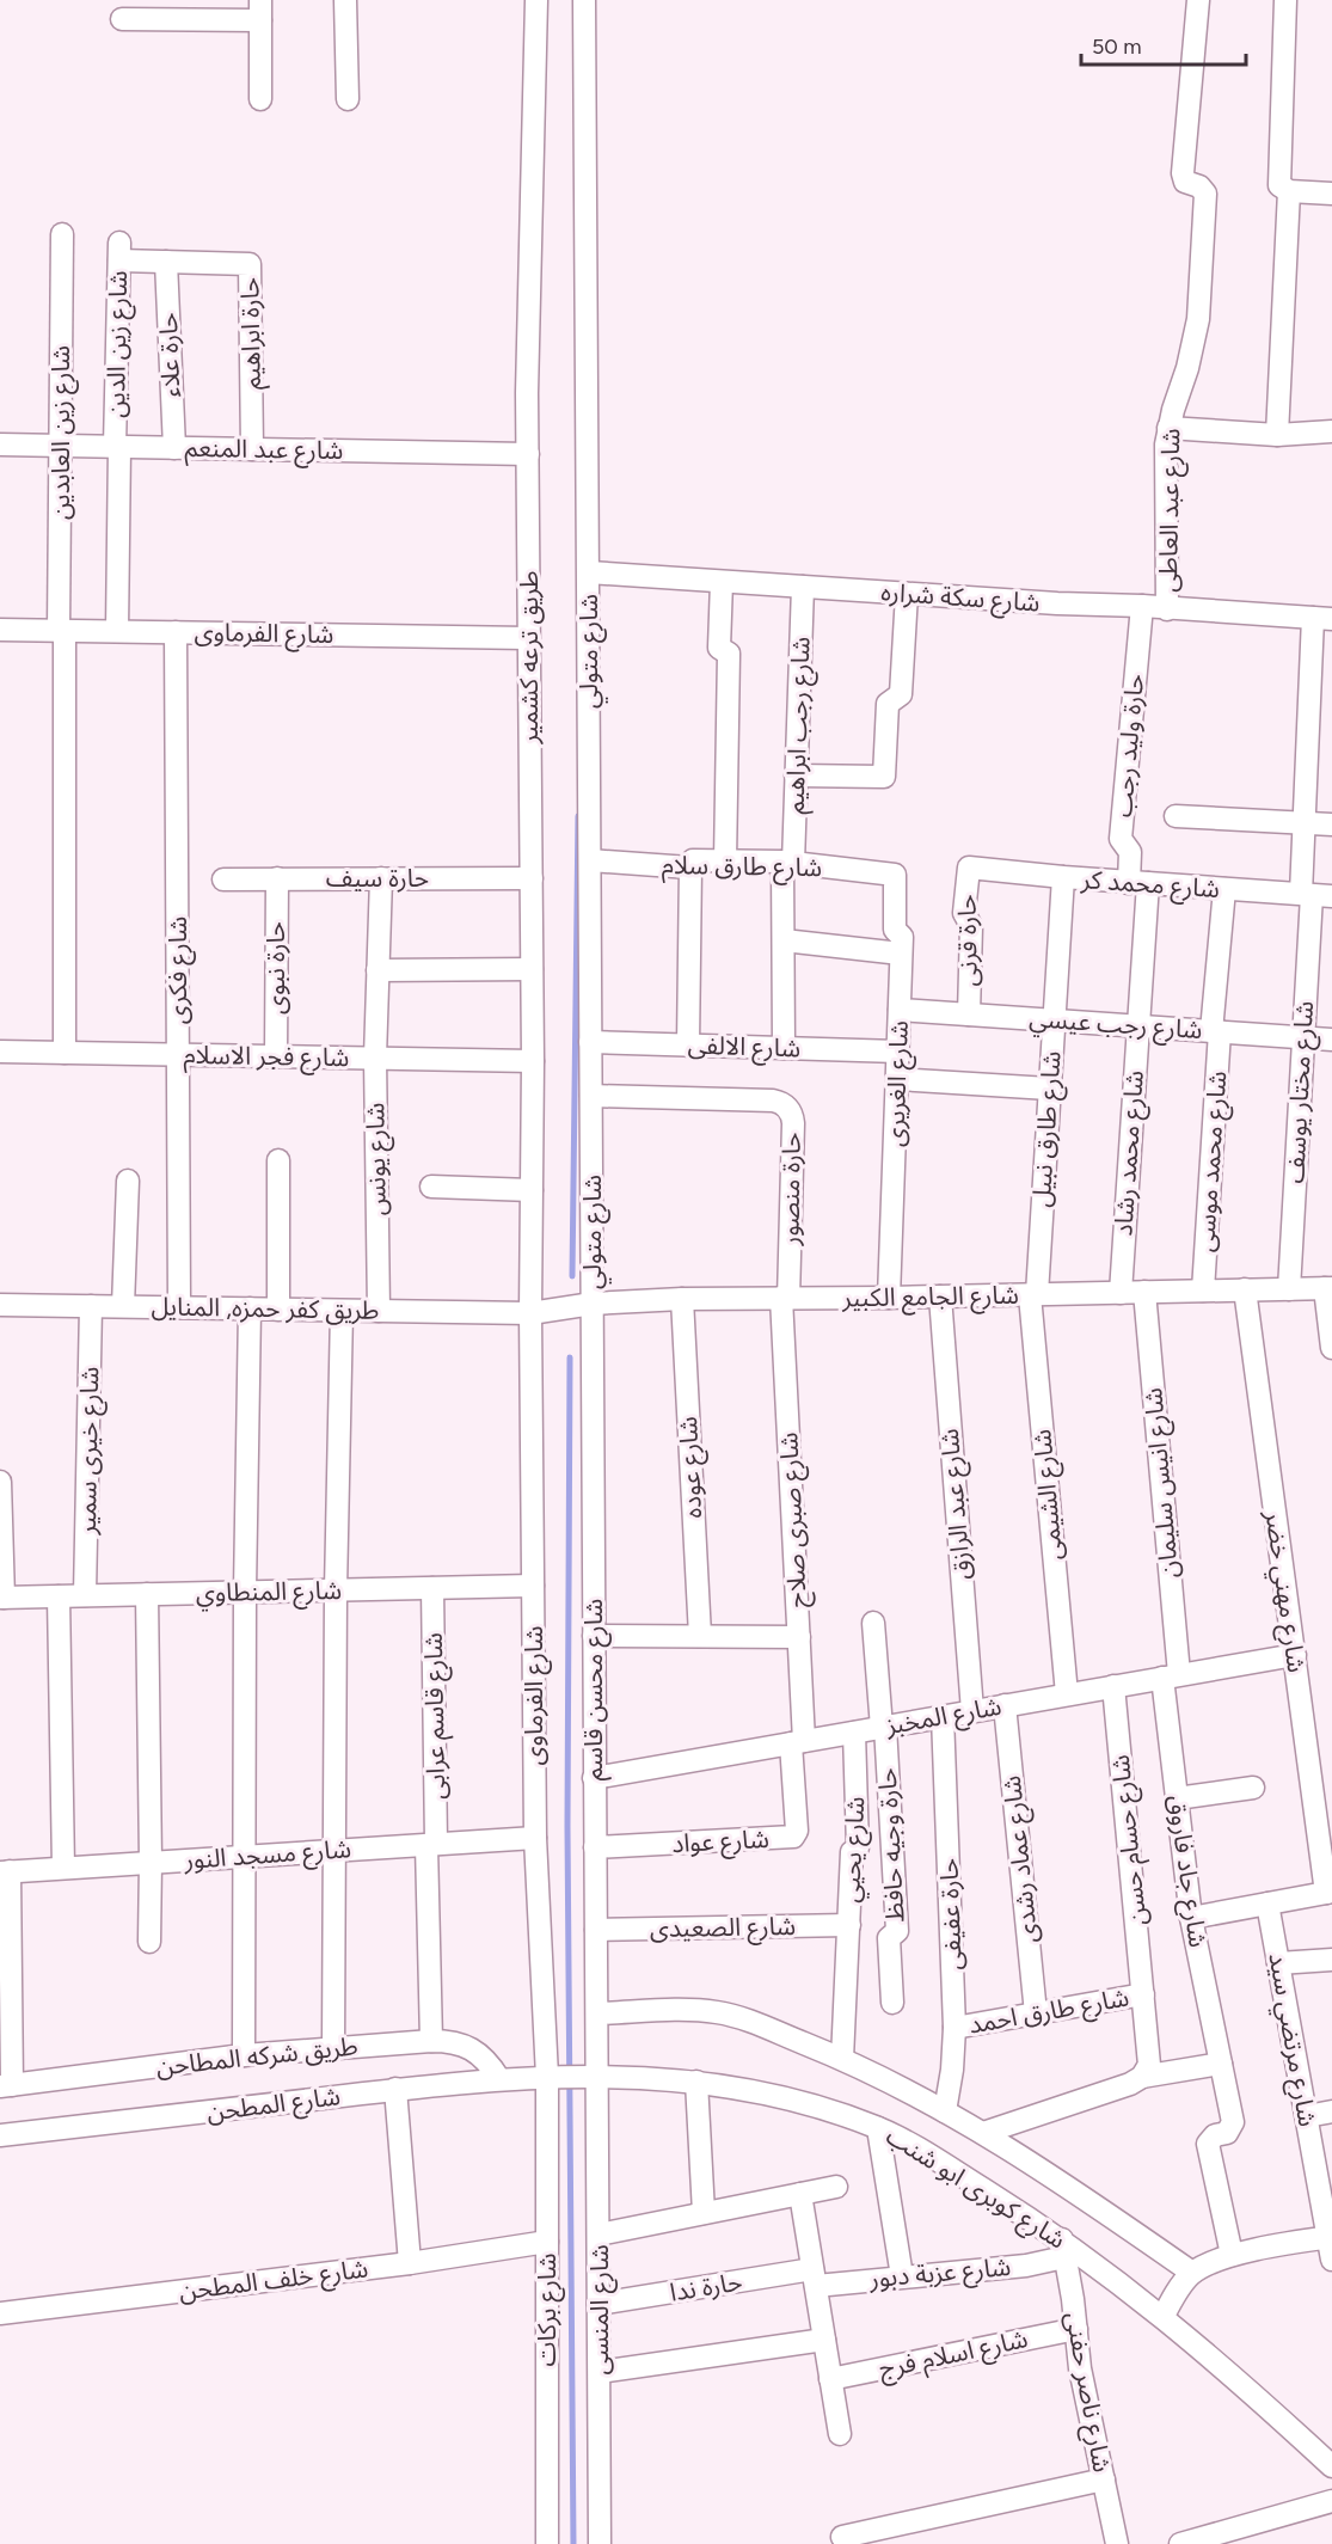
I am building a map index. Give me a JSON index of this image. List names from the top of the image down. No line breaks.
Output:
{"streets":{"street":["حارة ابراهيم","شارع زين الدين","حارة علاء","شارع زين العابدين","شارع عبد المنعم","شارع عبد العاطى","شارع سكة شراره","شارع الفرماوى","شارع متولي","طريق ترعه كشمير","شارع رجب ابراهيم","حارة وليد رجب","شارع طارق سلام","حارة سيف","شارع محمد كر","حارة قرنى","حارة نبوى","شارع فكرى","شارع رجب عيسي","شارع الالفى","شارع فجر الاسلام","شارع الغريرى","شارع مختار يوسف","شارع طارق نبيل","شارع محمد رشاد","شارع يونس","شارع محمد موسى","حارة منصور","شارع الجامع الكبير","طريق كفر حمزه, المنايل","شارع خيرى سمير","شارع عوده","شارع انيس سليمان","شارع الشيمى","شارع عبد الرازق","شارع صبرى صلاح","شارع المنطاوي","شارع مهني خضر","شارع محسن قاسم","شارع قاسم عرابى","شارع المخبز","شارع حسام حسن","شارع عواد","حارة وجيه حافظ","شارع يحيي","شارع مسجد النور","شارع عماد رشدى","شارع جاد فاروق","حارة عفيفى","شارع الصعيدى","شارع طارق احمد","شارع مرتضي سيد","طريق شركه المطاحن","شارع المطحن","شارع كوبرى ابو شنب","شارع عزبة دبور","شارع خلف المطحن","حارة ندا","شارع بركات","شارع المنسى","شارع اسلام فرج","شارع ناصر حفنى"]},"crossings":[["حارة ابراهيم","شارع زين الدين"],["حارة ابراهيم","حارة علاء"],["حارة ابراهيم","شارع عبد المنعم"],["شارع زين الدين","شارع عبد المنعم"],["شارع زين الدين","شارع الفرماوى"],["حارة علاء","شارع عبد المنعم"],["شارع زين العابدين","شارع عبد المنعم"],["شارع زين العابدين","شارع الفرماوى"],["شارع زين العابدين","شارع فجر الاسلام"],["شارع عبد المنعم","طريق ترعه كشمير"],["شارع عبد العاطى","شارع سكة شراره"],["شارع سكة شراره","شارع متولي"],["شارع سكة شراره","شارع رجب ابراهيم"],["شارع سكة شراره","حارة وليد رجب"],["شارع سكة شراره","شارع مختار يوسف"],["شارع الفرماوى","طريق ترعه كشمير"],["شارع الفرماوى","شارع فكرى"],["شارع الفرماوى","شارع الجامع الكبير"],["شارع الفرماوى","طريق كفر حمزه, المنايل"],["شارع الفرماوى","شارع المنطاوي"],["شارع الفرماوى","شارع مسجد النور"],["شارع الفرماوى","شارع المطحن"],["شارع الفرماوى","شارع كوبرى ابو شنب"],["شارع الفرماوى","شارع بركات"],["شارع متولي","شارع طارق سلام"],["شارع متولي","شارع الالفى"],["شارع متولي","حارة منصور"],["شارع متولي","شارع الجامع الكبير"],["شارع متولي","شارع محسن قاسم"],["طريق ترعه كشمير","حارة سيف"],["طريق ترعه كشمير","شارع فجر الاسلام"],["طريق ترعه كشمير","شارع الجامع الكبير"],["طريق ترعه كشمير","طريق كفر حمزه, المنايل"],["شارع رجب ابراهيم","شارع طارق سلام"],["شارع رجب ابراهيم","شارع الالفى"],["حارة وليد رجب","شارع محمد كر"],["حارة وليد رجب","شارع محمد رشاد"],["شارع طارق سلام","شارع الغريرى"],["حارة سيف","حارة نبوى"],["حارة سيف","شارع يونس"],["شارع محمد كر","حارة قرنى"],["شارع محمد كر","شارع مختار يوسف"],["شارع محمد كر","شارع طارق نبيل"],["شارع محمد كر","شارع محمد رشاد"],["شارع محمد كر","شارع محمد موسى"],["حارة قرنى","شارع رجب عيسي"],["حارة نبوى","شارع فجر الاسلام"],["شارع فكرى","شارع فجر الاسلام"],["شارع فكرى","طريق كفر حمزه, المنايل"],["شارع رجب عيسي","شارع الغريرى"],["شارع رجب عيسي","شارع مختار يوسف"],["شارع رجب عيسي","شارع طارق نبيل"],["شارع رجب عيسي","شارع محمد رشاد"],["شارع رجب عيسي","شارع محمد موسى"],["شارع الالفى","شارع الغريرى"],["شارع فجر الاسلام","شارع يونس"],["شارع الغريرى","شارع الجامع الكبير"],["شارع مختار يوسف","شارع الجامع الكبير"],["شارع طارق نبيل","شارع الجامع الكبير"],["شارع طارق نبيل","شارع الشيمى"],["شارع محمد رشاد","شارع الجامع الكبير"],["شارع يونس","طريق كفر حمزه, المنايل"],["شارع محمد موسى","شارع الجامع الكبير"],["حارة منصور","شارع الجامع الكبير"],["حارة منصور","شارع صبرى صلاح"],["شارع الجامع الكبير","طريق كفر حمزه, المنايل"],["شارع الجامع الكبير","شارع عوده"],["شارع الجامع الكبير","شارع انيس سليمان"],["شارع الجامع الكبير","شارع الشيمى"],["شارع الجامع الكبير","شارع عبد الرازق"],["شارع الجامع الكبير","شارع صبرى صلاح"],["شارع الجامع الكبير","شارع مهني خضر"],["شارع الجامع الكبير","شارع محسن قاسم"],["طريق كفر حمزه, المنايل","شارع خيرى سمير"],["شارع خيرى سمير","شارع المنطاوي"],["شارع انيس سليمان","شارع المخبز"],["شارع انيس سليمان","شارع جاد فاروق"],["شارع الشيمى","شارع المخبز"],["شارع عبد الرازق","شارع المخبز"],["شارع صبرى صلاح","شارع المخبز"],["شارع صبرى صلاح","شارع عواد"],["شارع المنطاوي","شارع قاسم عرابى"],["شارع مهني خضر","شارع المخبز"],["شارع محسن قاسم","شارع المخبز"],["شارع محسن قاسم","شارع عواد"],["شارع محسن قاسم","شارع الصعيدى"],["شارع محسن قاسم","شارع كوبرى ابو شنب"],["شارع محسن قاسم","شارع المنسى"],["شارع قاسم عرابى","شارع مسجد النور"],["شارع قاسم عرابى","طريق شركه المطاحن"],["شارع المخبز","شارع حسام حسن"],["شارع المخبز","شارع عواد"],["شارع المخبز","حارة وجيه حافظ"],["شارع المخبز","شارع يحيي"],["شارع المخبز","شارع عماد رشدى"],["شارع المخبز","شارع جاد فاروق"],["شارع المخبز","حارة عفيفى"],["شارع حسام حسن","شارع طارق احمد"],["شارع يحيي","شارع الصعيدى"],["شارع عماد رشدى","شارع طارق احمد"],["حارة عفيفى","شارع طارق احمد"],["حارة عفيفى","شارع كوبرى ابو شنب"],["طريق شركه المطاحن","شارع المطحن"],["شارع المطحن","شارع كوبرى ابو شنب"],["شارع المطحن","شارع بركات"],["شارع كوبرى ابو شنب","شارع عزبة دبور"],["شارع كوبرى ابو شنب","شارع بركات"],["شارع كوبرى ابو شنب","شارع المنسى"],["شارع كوبرى ابو شنب","شارع ناصر حفنى"],["شارع عزبة دبور","حارة ندا"],["شارع عزبة دبور","شارع ناصر حفنى"],["شارع خلف المطحن","شارع بركات"],["حارة ندا","شارع المنسى"],["شارع اسلام فرج","شارع ناصر حفنى"]],"scale_bar":"50 m"}
